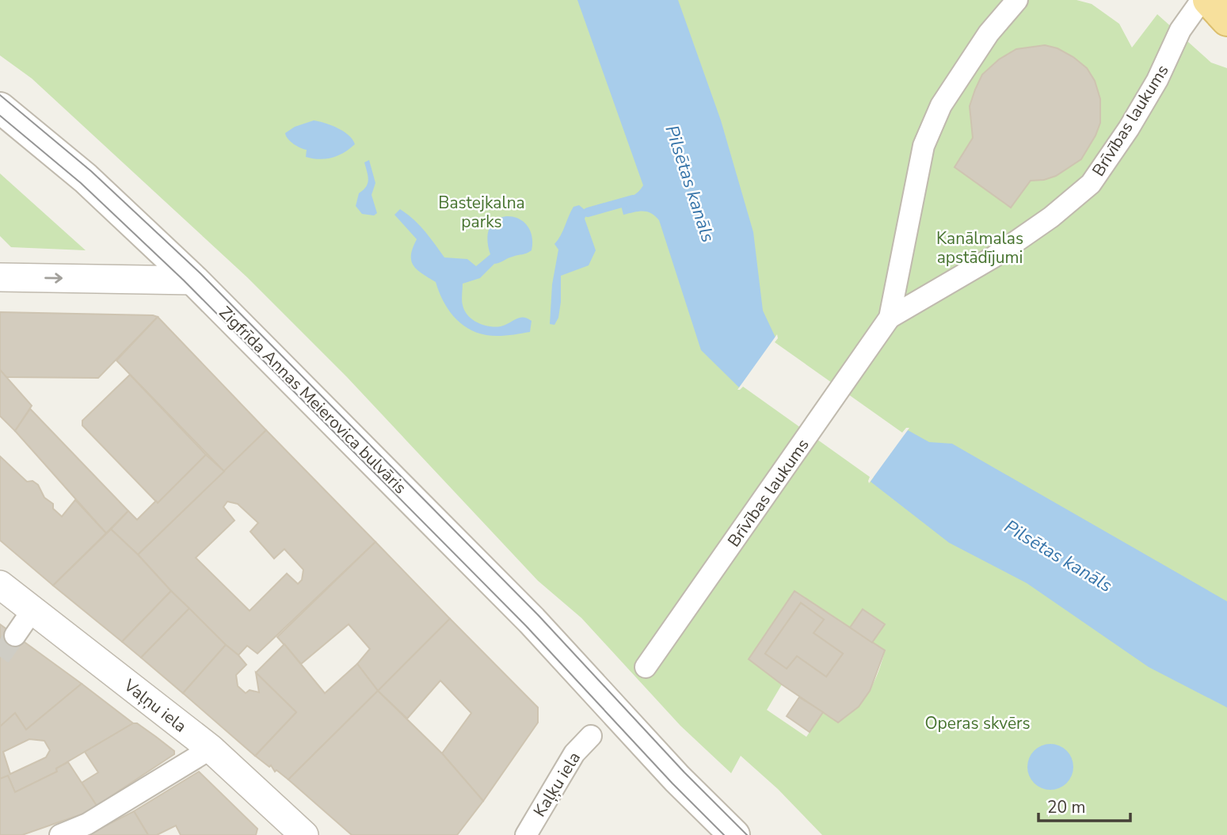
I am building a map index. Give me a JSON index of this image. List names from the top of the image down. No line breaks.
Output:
{"streets":{"street":["Brīvības laukums","Zigfrīda Annas Meierovica bulvāris","Vaļņu iela","Kaļķu iela"]},"water":["Pilsētas kanāls"],"parks":["Bastejkalna parks","Kanālmalas apstādījumi","Operas skvērs"],"scale_bar":"20 m"}
